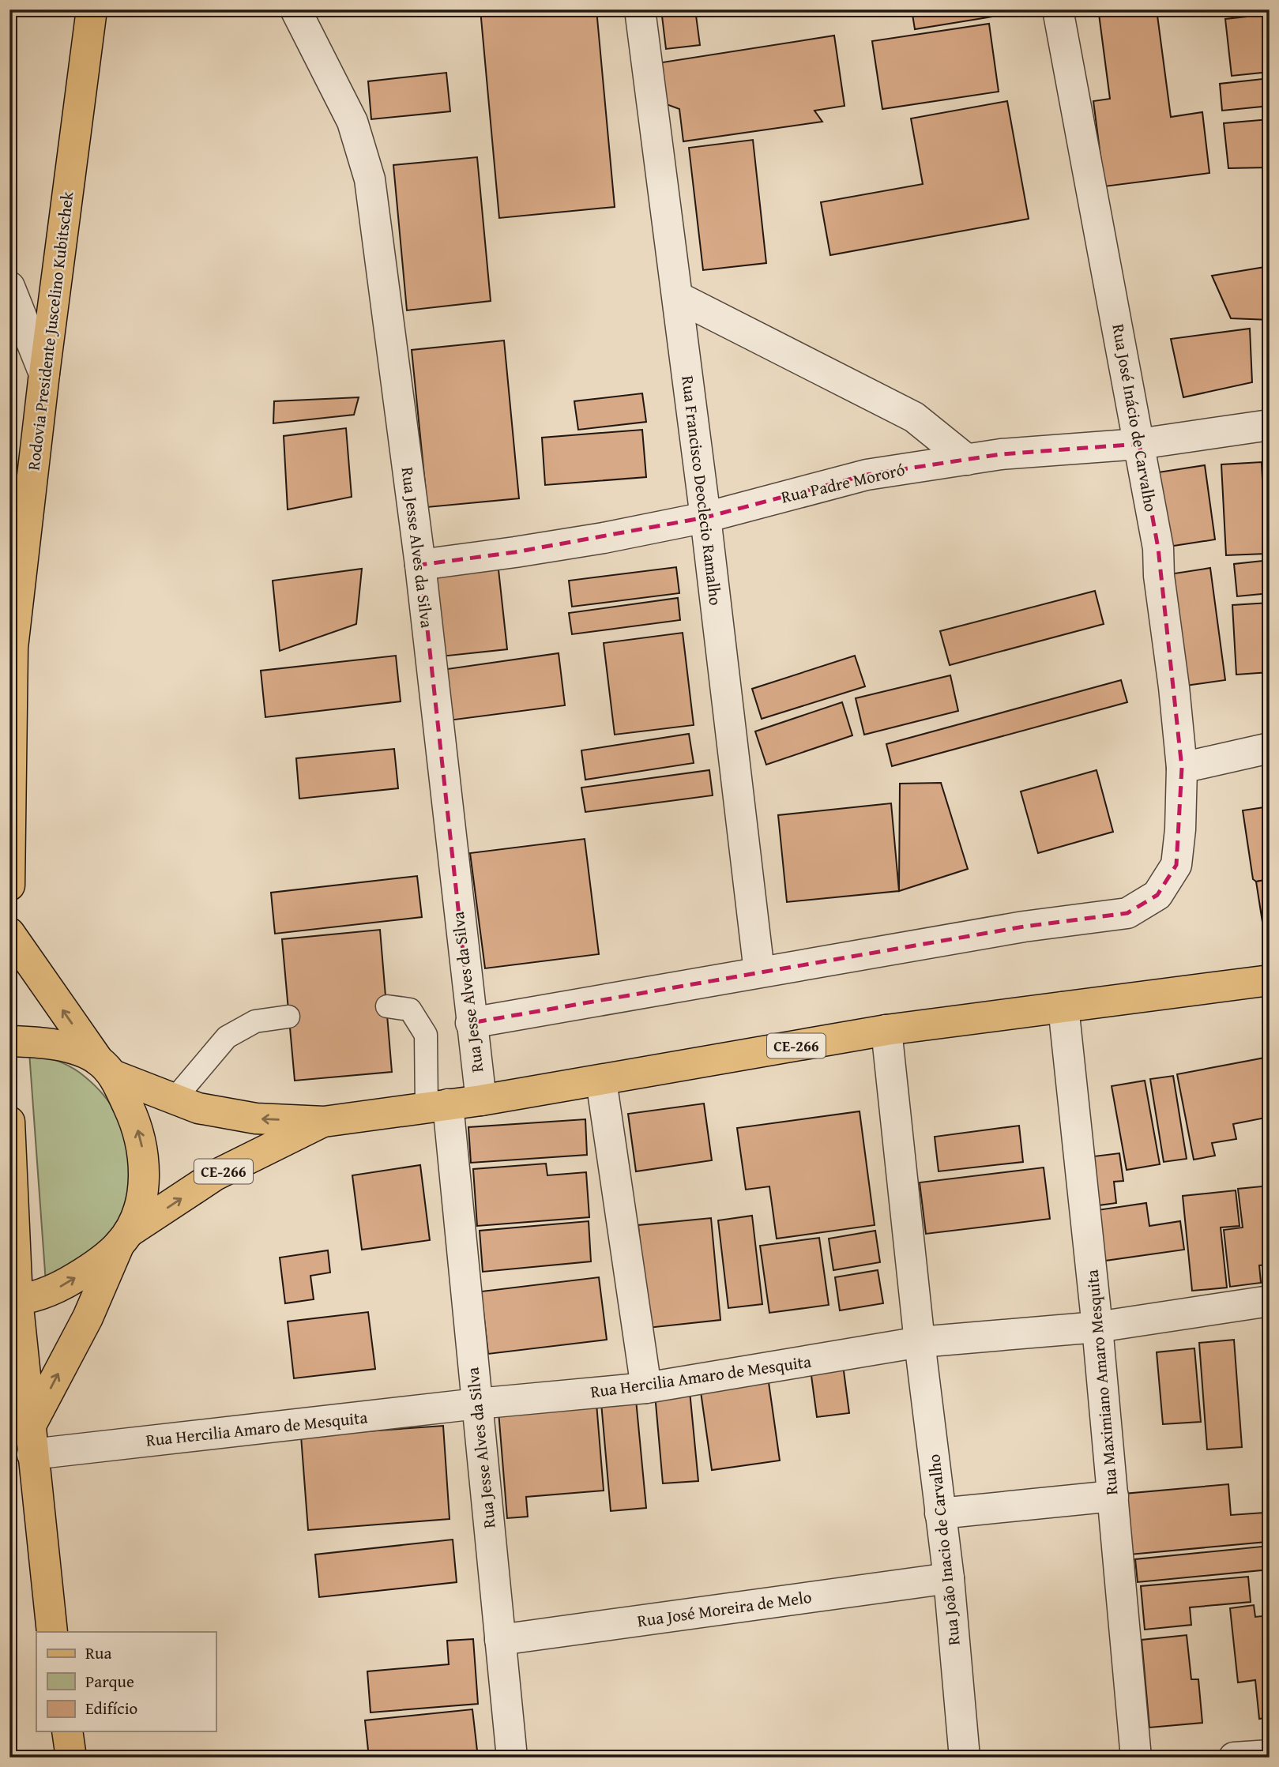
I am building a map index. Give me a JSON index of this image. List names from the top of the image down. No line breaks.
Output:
{"streets":{"main road":["Rodovia Presidente Juscelino Kubitschek","CE-266"],"street":["Rua José Inácio de Carvalho","Rua Padre Mororó","Rua Francisco Deoclecio Ramalho","Rua Jesse Alves da Silva","Rua Hercilia Amaro de Mesquita","Rua Maximiano Amaro Mesquita","Rua João Inacio de Carvalho","Rua José Moreira de Melo"]},"crossings":[["Rua José Inácio de Carvalho","Rua Padre Mororó"],["Rua José Inácio de Carvalho","Rua Francisco Deoclecio Ramalho"],["Rua José Inácio de Carvalho","Rua Jesse Alves da Silva"],["Rua Padre Mororó","Rua Francisco Deoclecio Ramalho"],["Rua Padre Mororó","Rua Jesse Alves da Silva"],["Rua Jesse Alves da Silva","CE-266"],["Rua Jesse Alves da Silva","Rua Hercilia Amaro de Mesquita"],["Rua Jesse Alves da Silva","Rua José Moreira de Melo"],["CE-266","Rua Maximiano Amaro Mesquita"],["CE-266","Rua João Inacio de Carvalho"],["Rua Hercilia Amaro de Mesquita","Rua Maximiano Amaro Mesquita"],["Rua Hercilia Amaro de Mesquita","Rua João Inacio de Carvalho"],["Rua João Inacio de Carvalho","Rua José Moreira de Melo"]],"legend":["Rua","Parque","Edifício"]}
